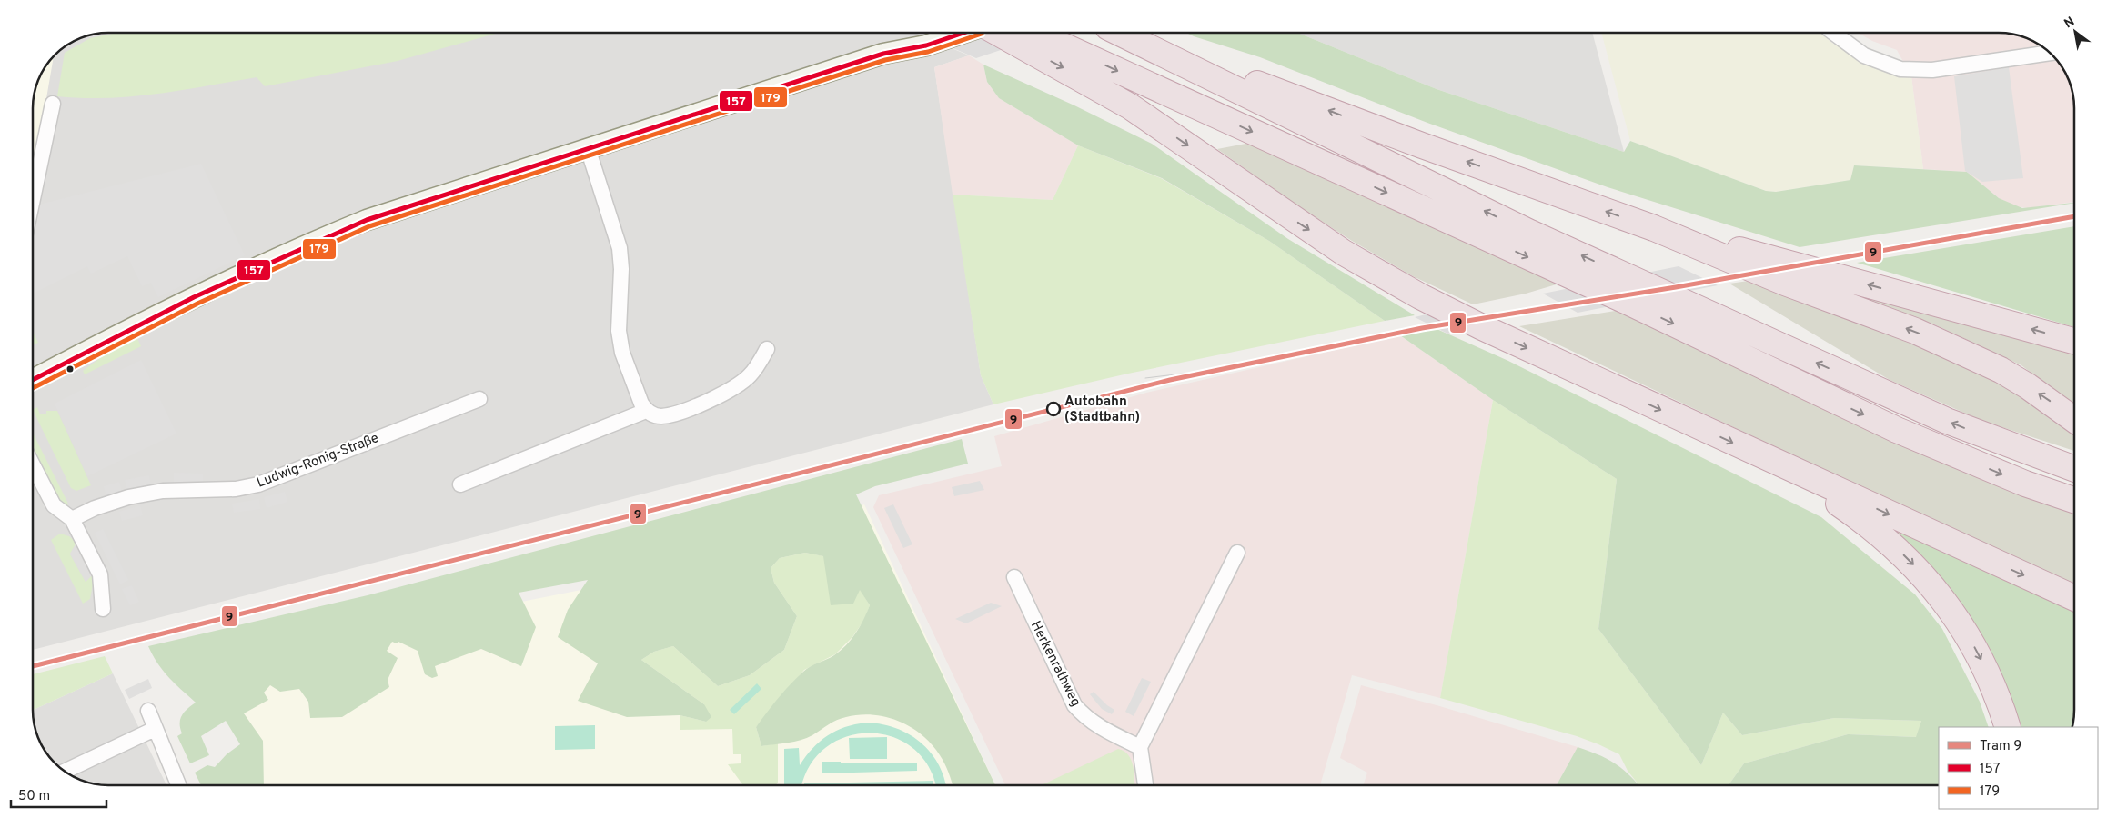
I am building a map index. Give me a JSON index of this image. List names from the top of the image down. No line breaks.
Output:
{"streets":{"street":["Ludwig-Ronig-Straße","Herkenrathweg"]},"places":["Autobahn (Stadtbahn)"],"lines":["transit line 157","transit line 179","tram line 9"],"legend":["Tram 9","157","179"],"scale_bar":"50 m","north":"top left"}
